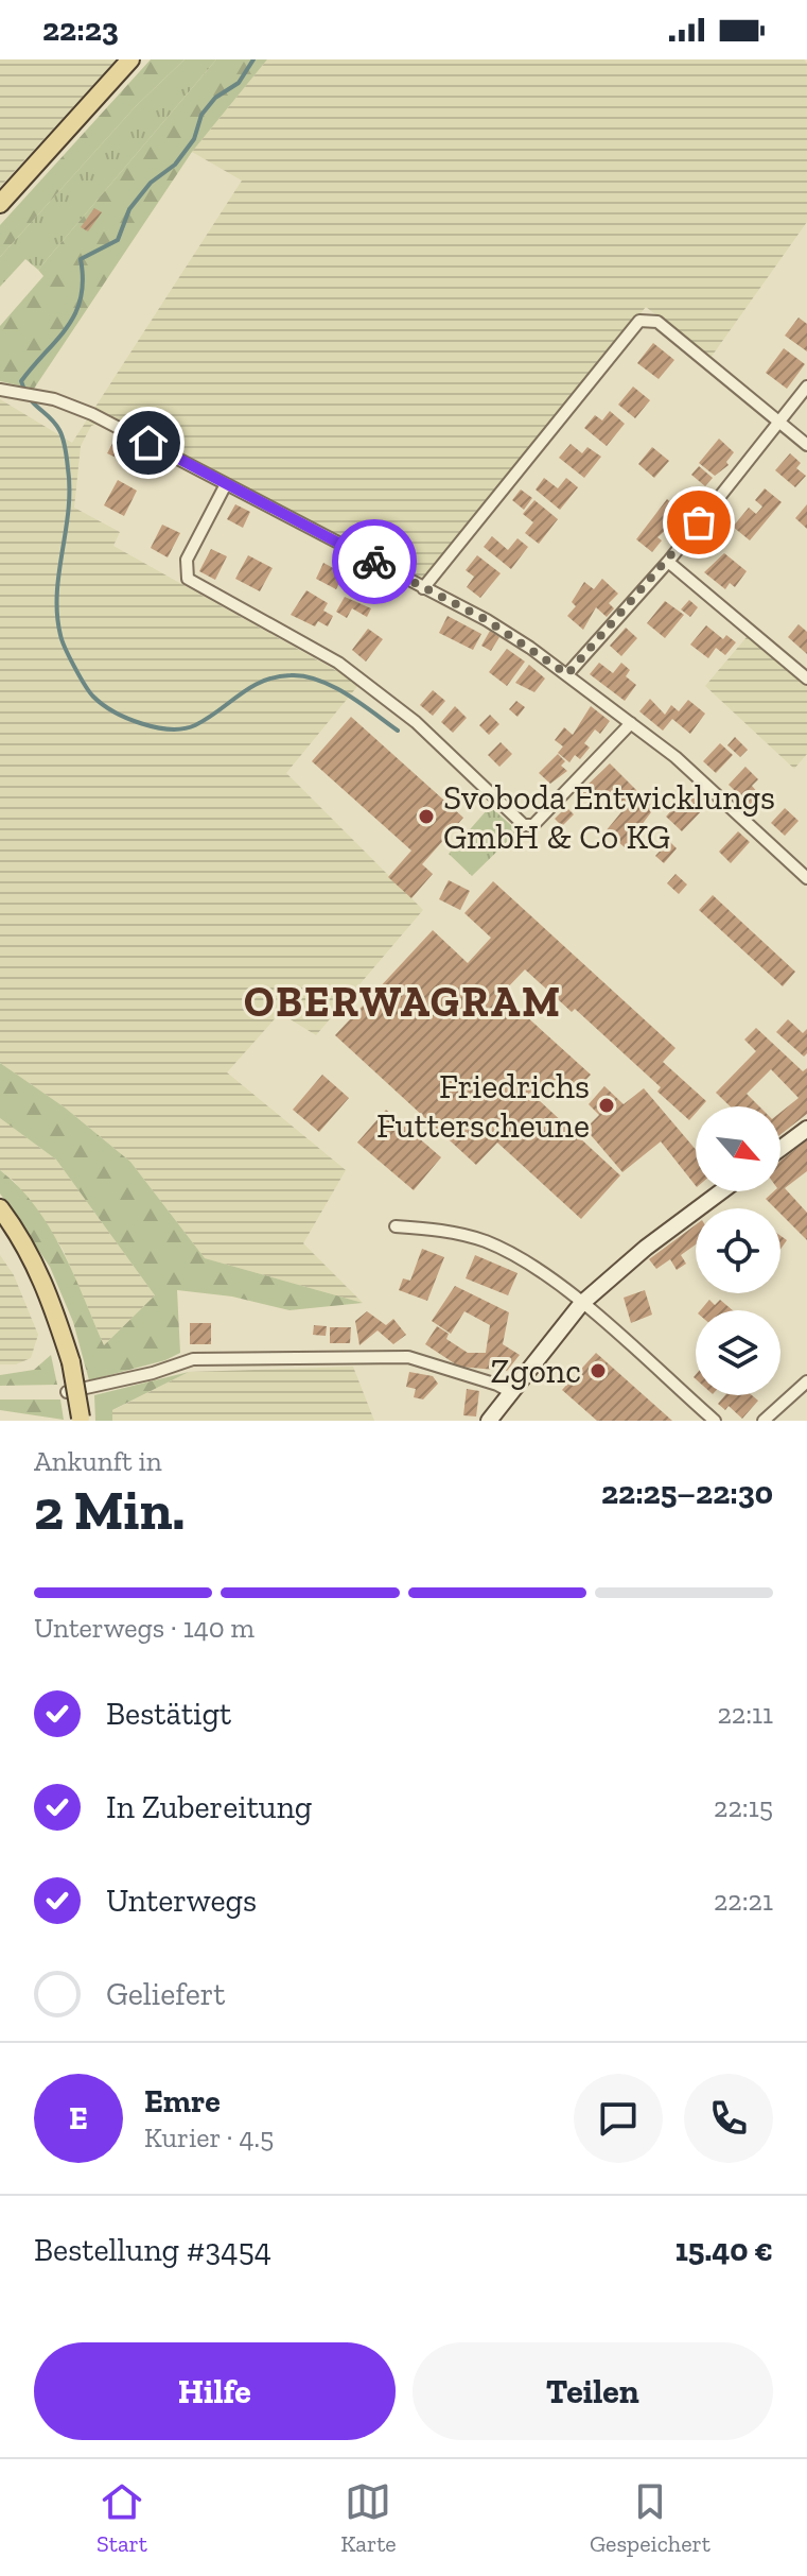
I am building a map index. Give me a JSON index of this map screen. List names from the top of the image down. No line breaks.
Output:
{"districts":["OBERWAGRAM"],"places":["Svoboda Entwicklungs GmbH & Co KG","Friedrichs Futterscheune","Zgonc"],"north":"bottom right","page":{"status":"22:23","heading":["2 Min.","Ankunft in","22:25–22:30"],"panel":["Emre","Kurier · 4.5","Bestellung #3454","15.40 €"],"bar":"Unterwegs · 140 m","list":[["Bestätigt","22:11"],["In Zubereitung","22:15"],["Unterwegs","22:21"],"Geliefert"],"round":"E","buttons":["Hilfe","Teilen"],"tabs":["Start","Karte","Gespeichert"]}}
